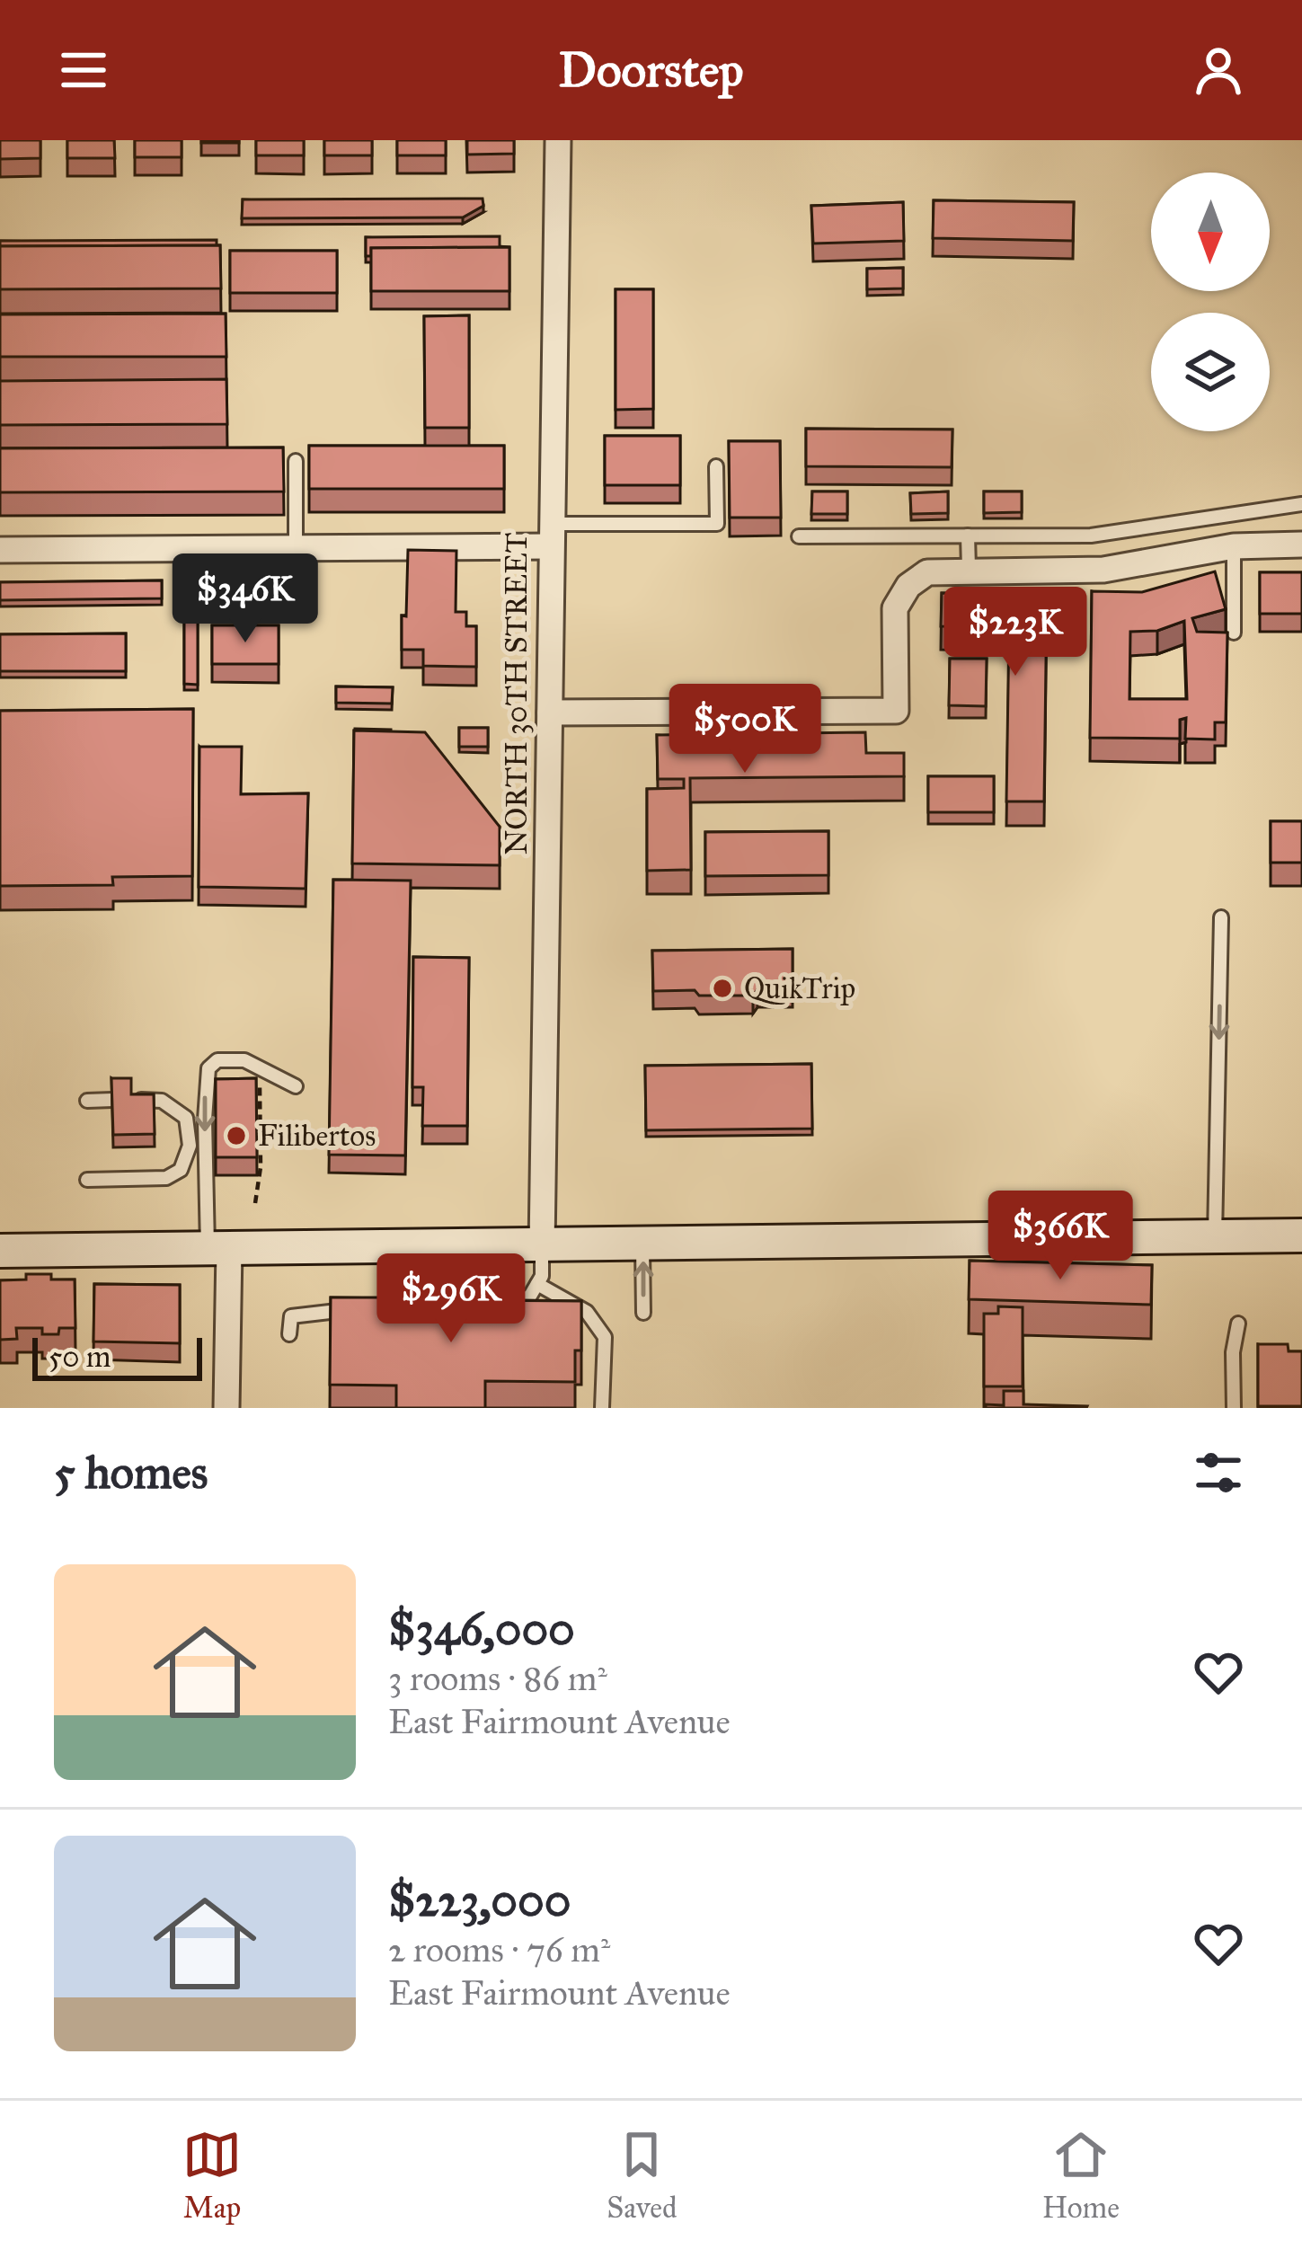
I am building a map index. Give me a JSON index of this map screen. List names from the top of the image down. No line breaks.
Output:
{"streets":{"street":["NORTH 30TH STREET"]},"places":["QuikTrip","Filibertos"],"scale_bar":"50 m","north":"bottom","page":{"header":"Doorstep","price":["$346K","$223K","$500K","$366K","$296K"],"scale":"50 m","heading":"5 homes","list":[{"name":"$346,000","note":"3 rooms · 86 m² · East Fairmount Avenue"},{"name":"$223,000","note":"2 rooms · 76 m² · East Fairmount Avenue"}],"tabs":["Map","Saved","Home"]}}
